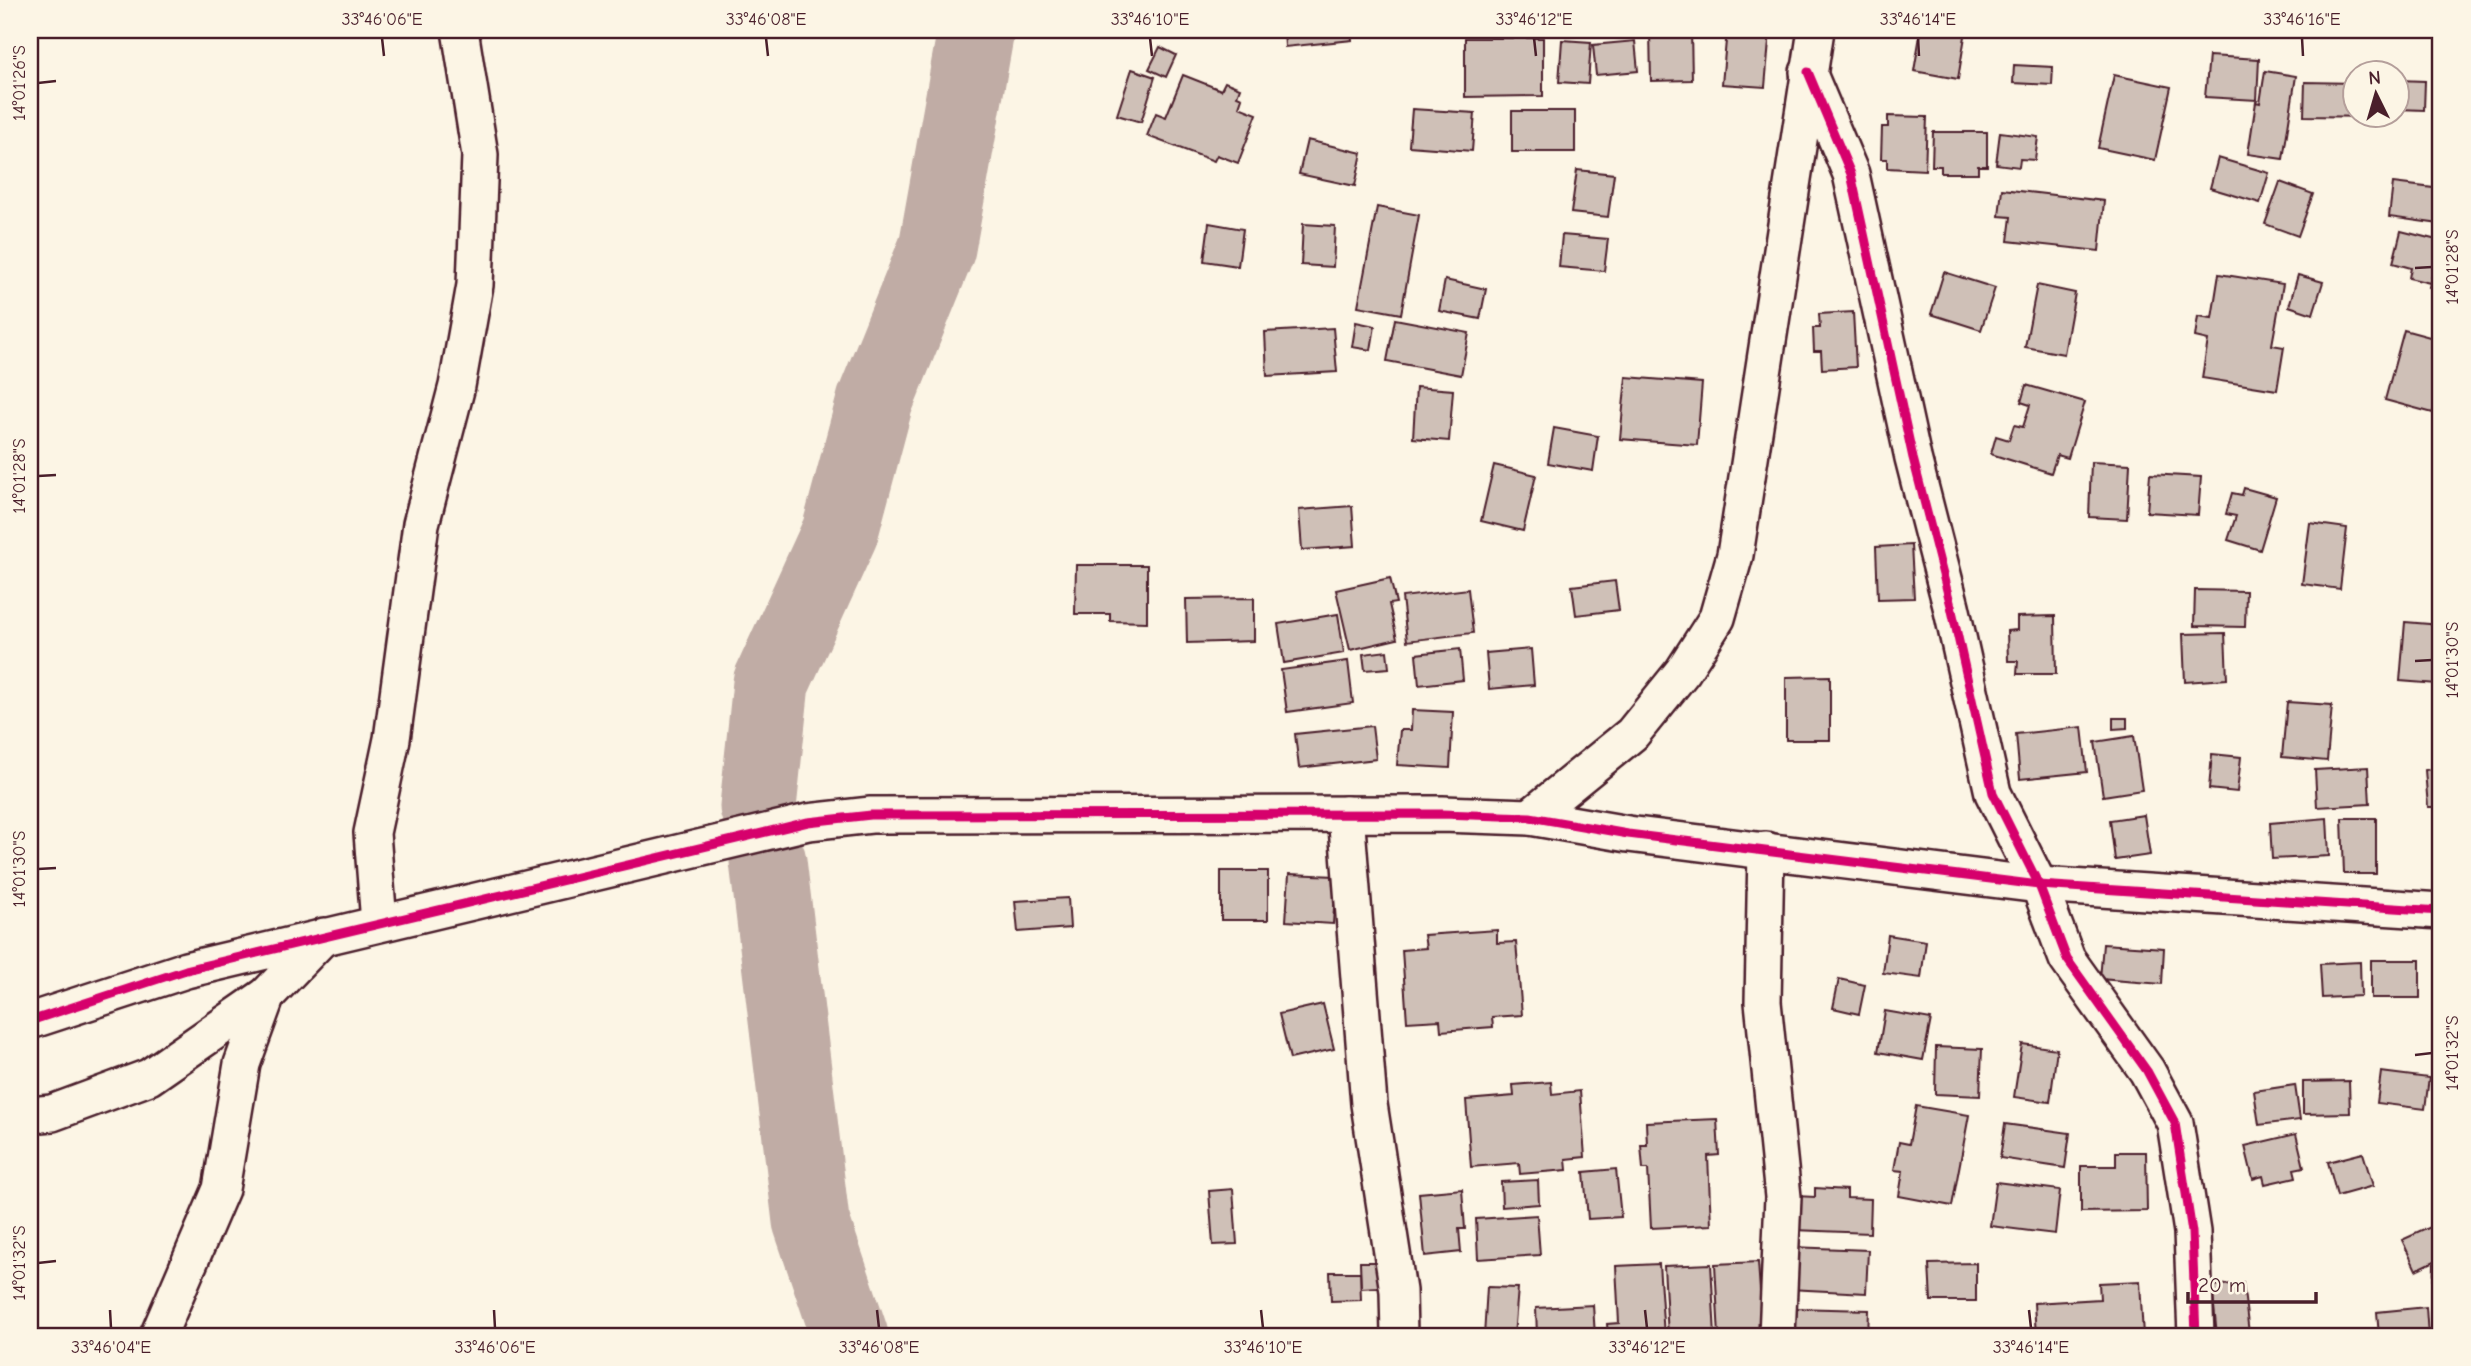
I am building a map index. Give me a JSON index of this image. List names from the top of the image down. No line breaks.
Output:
{"scale_bar":"20 m","north":"top","coordinates":["33°46'06\"E","33°46'08\"E","33°46'10\"E","33°46'12\"E","33°46'14\"E","33°46'16\"E","14°01'26\"S","14°01'28\"S","14°01'30\"S","14°01'32\"S","33°46'04\"E"]}
